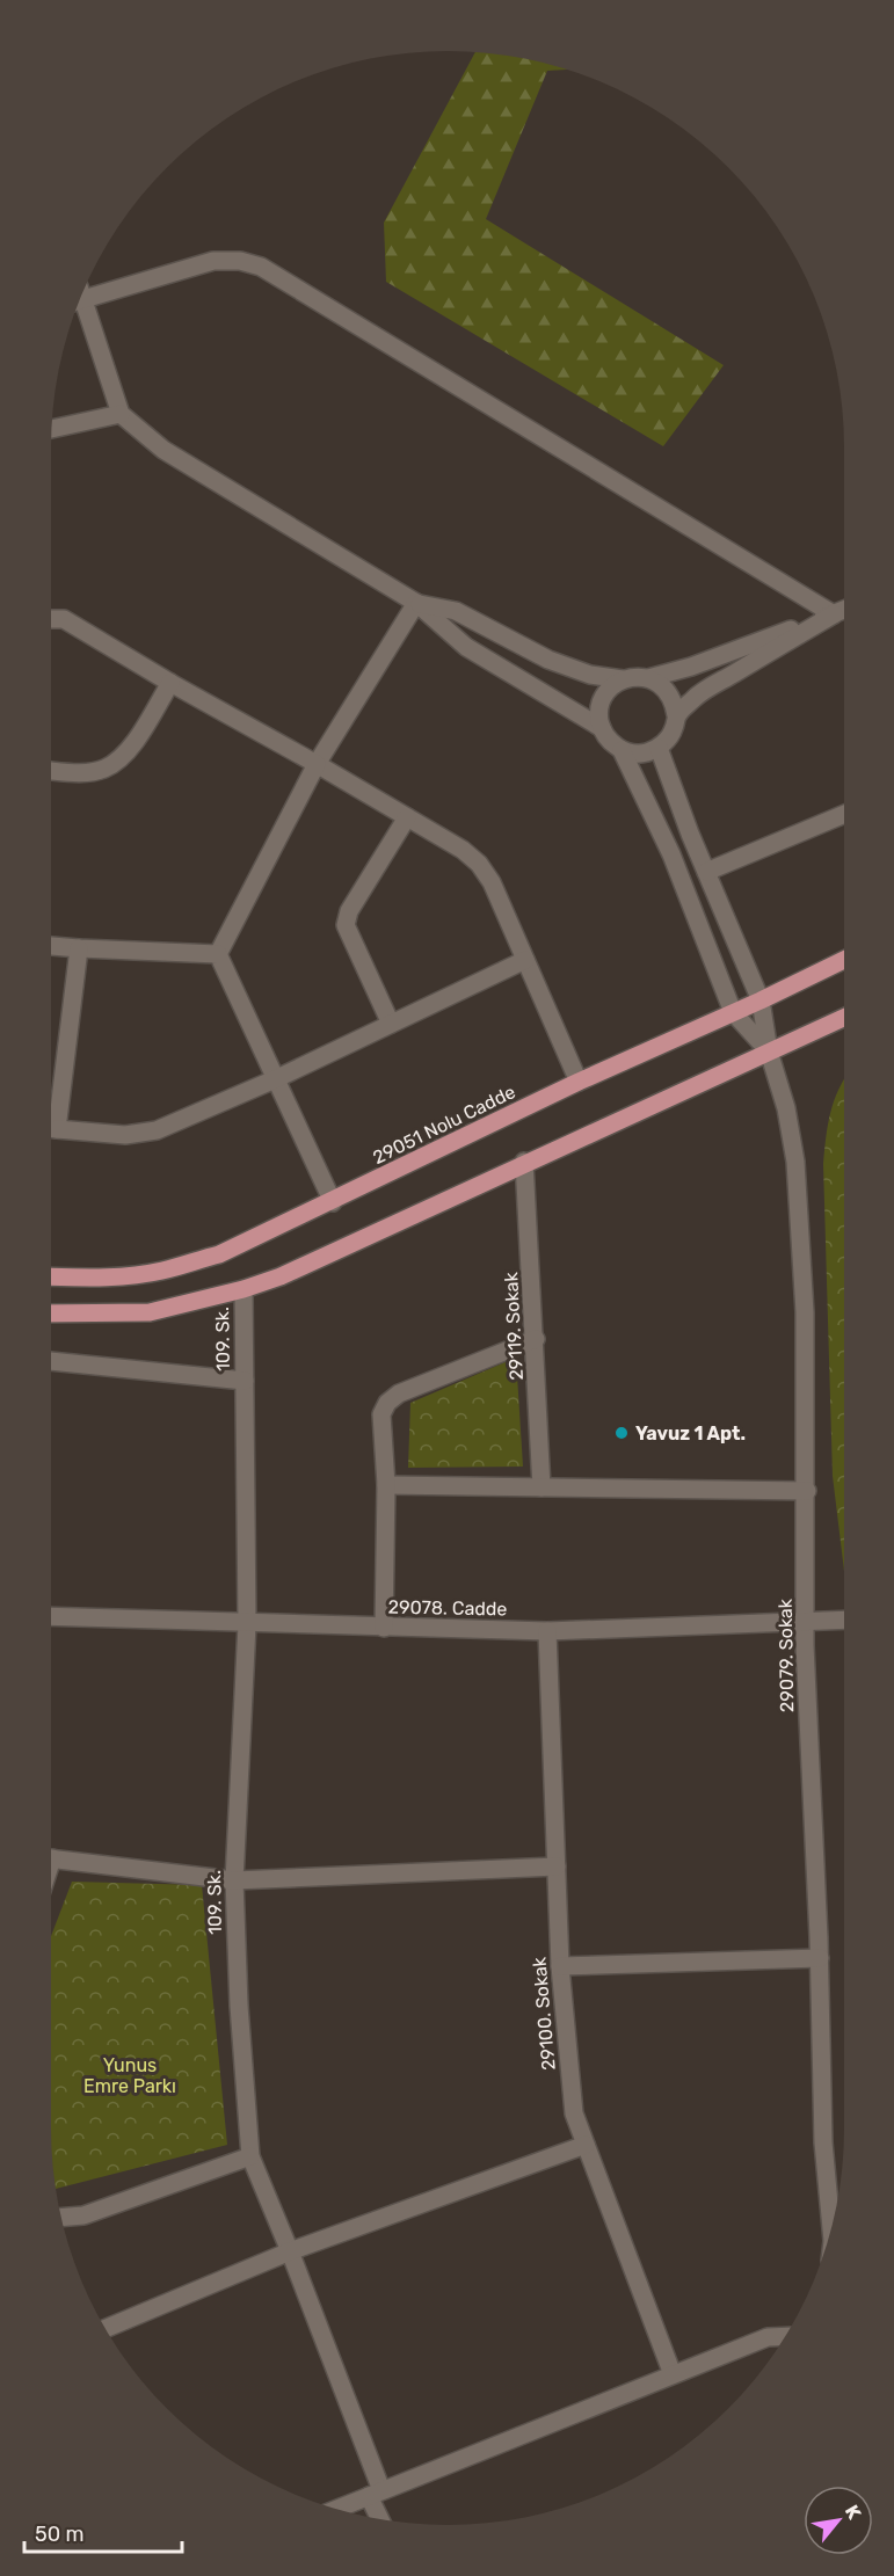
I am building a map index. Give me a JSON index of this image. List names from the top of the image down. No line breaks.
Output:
{"streets":{"main road":["29051 Nolu Cadde"],"street":["29119. Sokak","109. Sk.","29078. Cadde","29079. Sokak","29100. Sokak"]},"crossings":[["29051 Nolu Cadde","29079. Sokak"],["109. Sk.","29078. Cadde"],["29078. Cadde","29079. Sokak"],["29078. Cadde","29100. Sokak"]],"parks":["Yunus Emre Parkı"],"places":["Yavuz 1 Apt."],"scale_bar":"50 m","north":"top right"}
